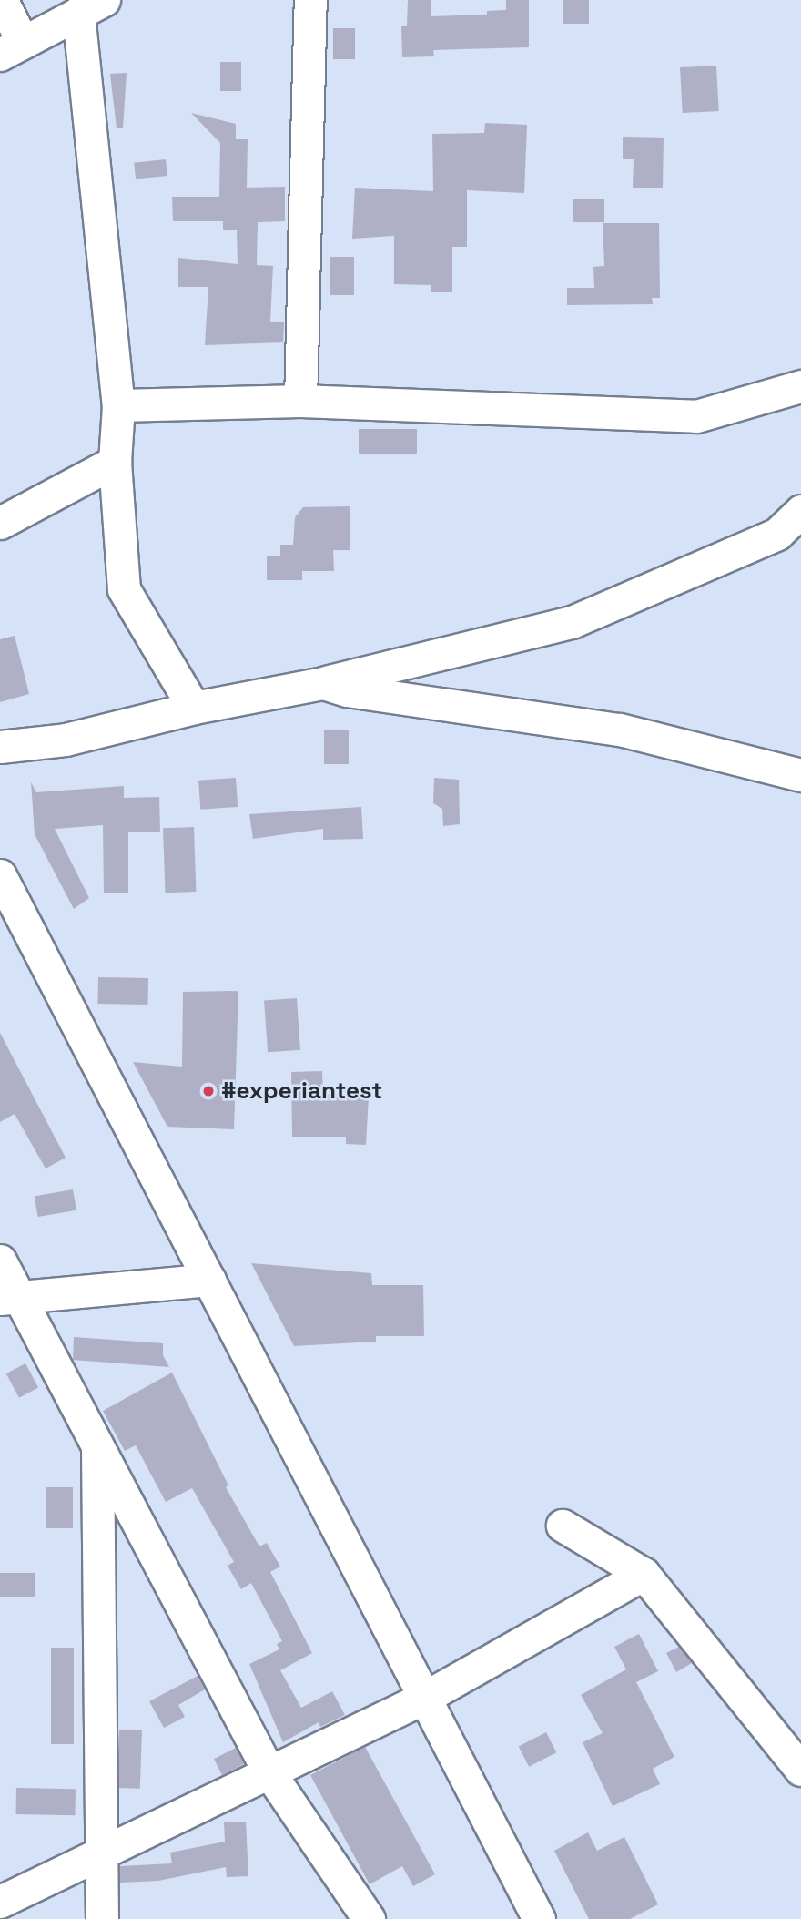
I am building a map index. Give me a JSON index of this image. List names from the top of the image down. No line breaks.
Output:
{"places":["#experiantest"]}
